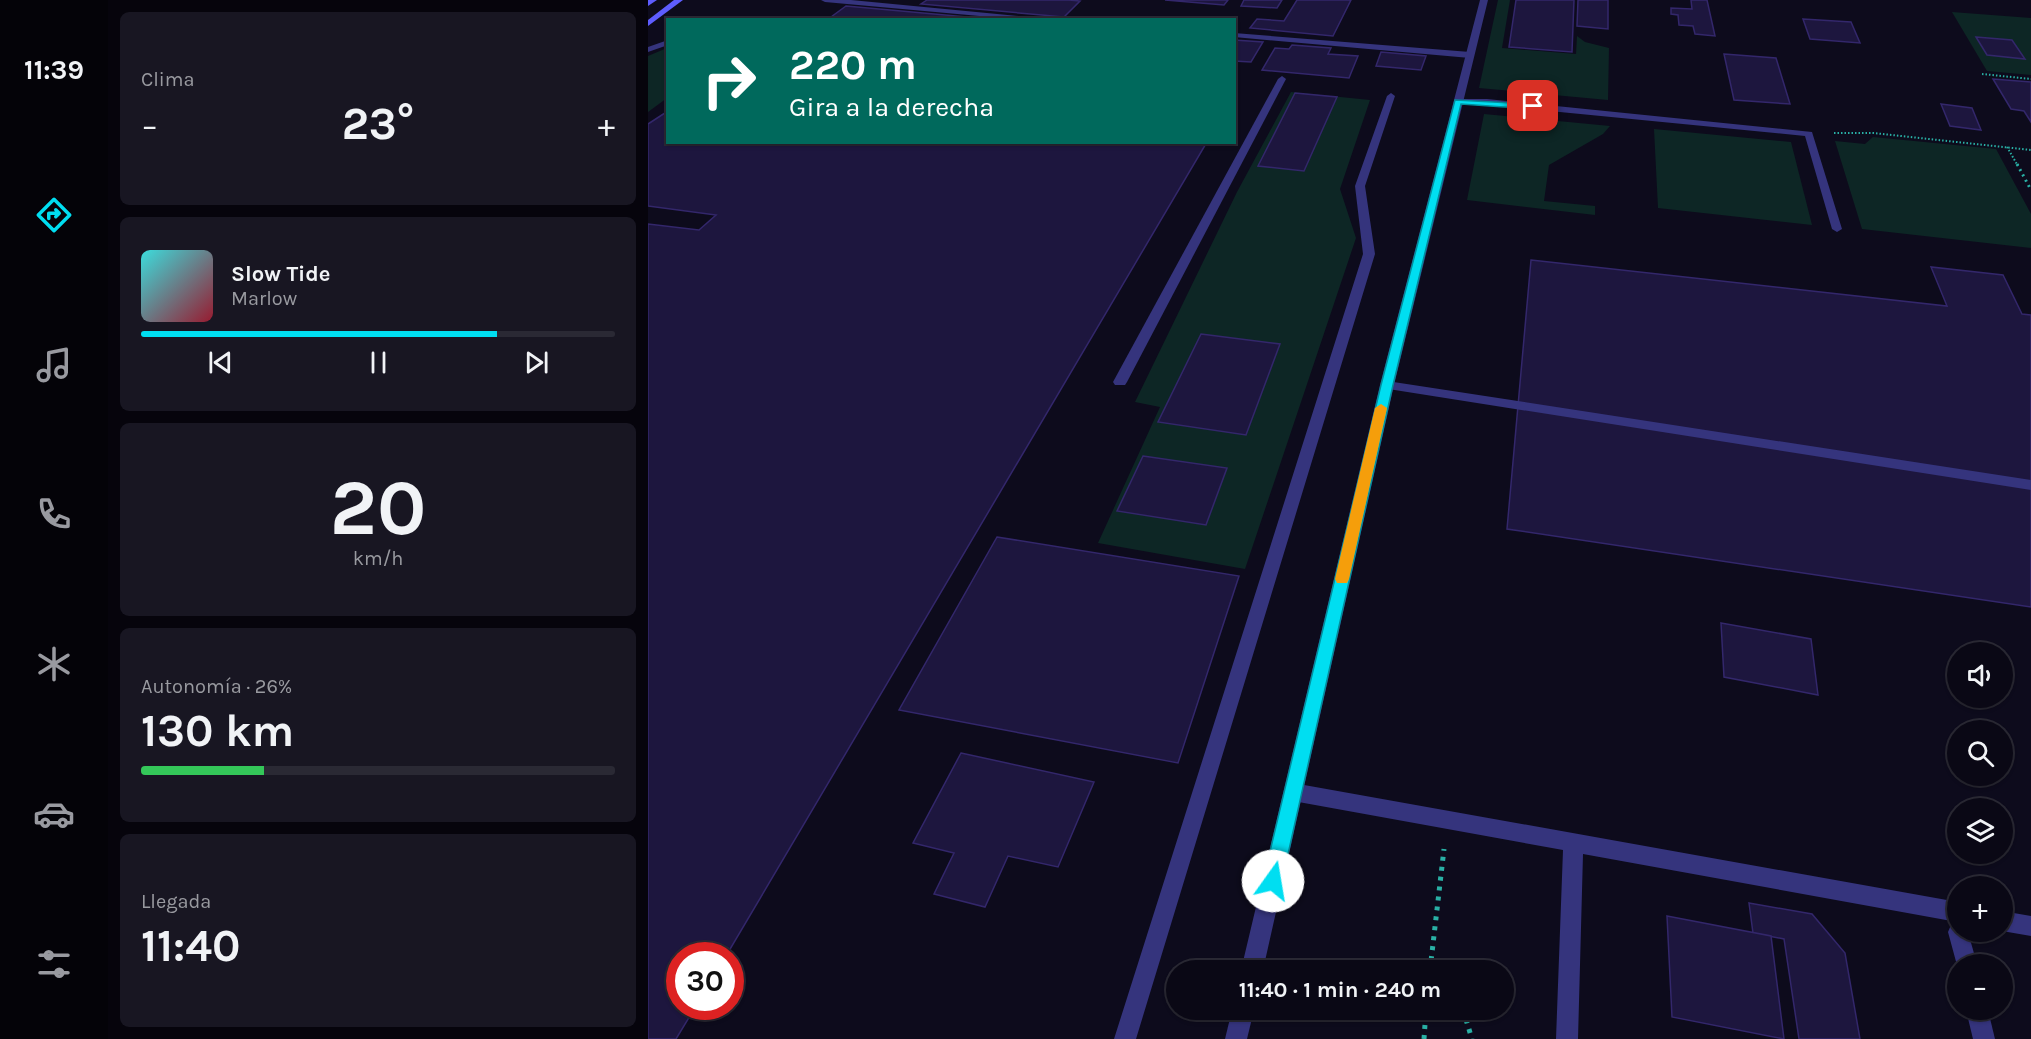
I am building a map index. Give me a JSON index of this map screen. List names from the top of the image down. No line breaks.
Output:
{"page":{"tabs":"11:39","tile":["Clima",["20","km/h"],["Autonomía · 26%","130 km"],["Llegada","11:40"]],"turn":["220 m","Gira a la derecha"],"heat":["−","23°","+"],"song":["Slow Tide","Marlow"],"map_buttons":["+","−"],"limit":"30","trip":"11:40 · 1 min · 240 m"}}
